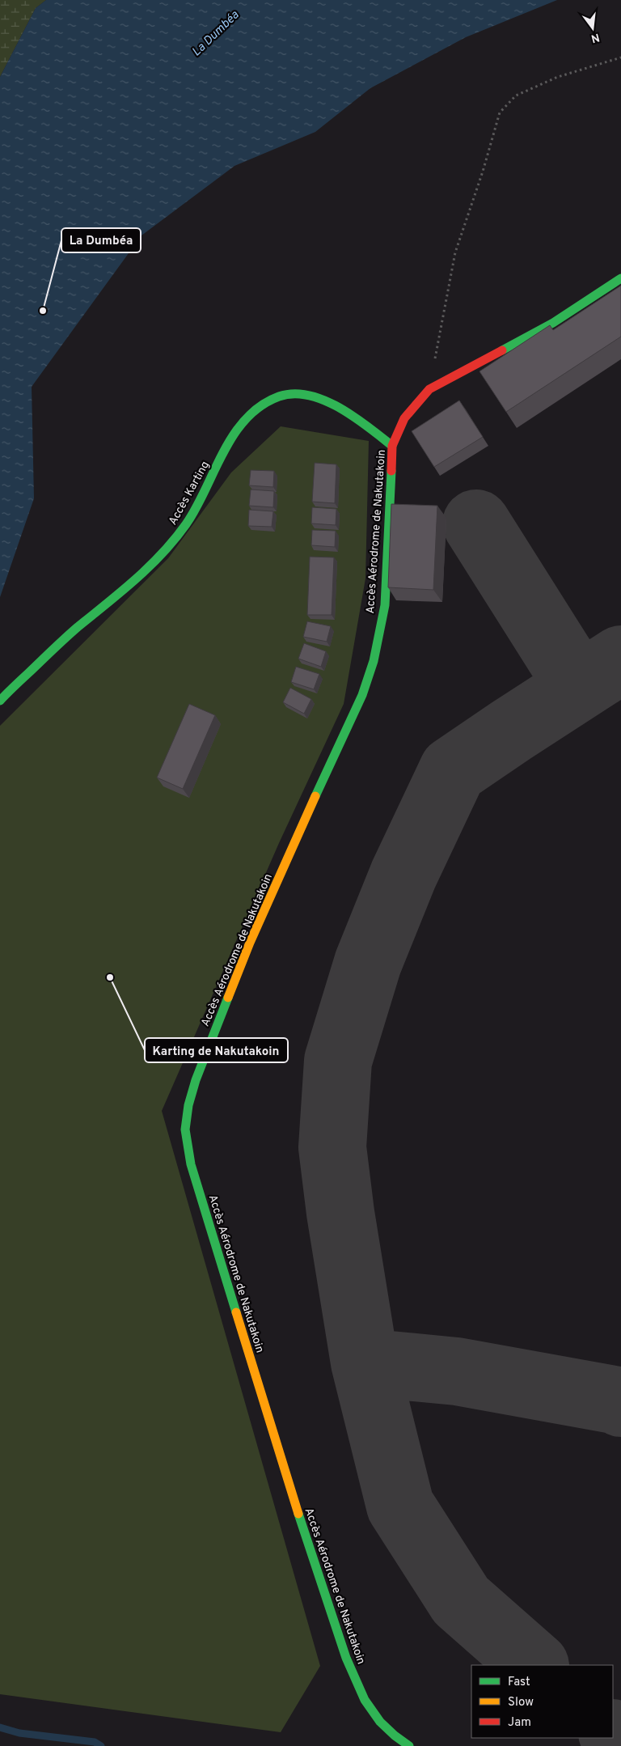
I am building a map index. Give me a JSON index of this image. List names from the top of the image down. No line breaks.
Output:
{"streets":{"street":["Accès Karting","Accès Aérodrome de Nakutakoin"]},"crossings":[["Accès Karting","Accès Aérodrome de Nakutakoin"]],"water":["La Dumbéa"],"places":["La Dumbéa","Karting de Nakutakoin"],"legend":["Fast","Slow","Jam"],"north":"bottom"}
